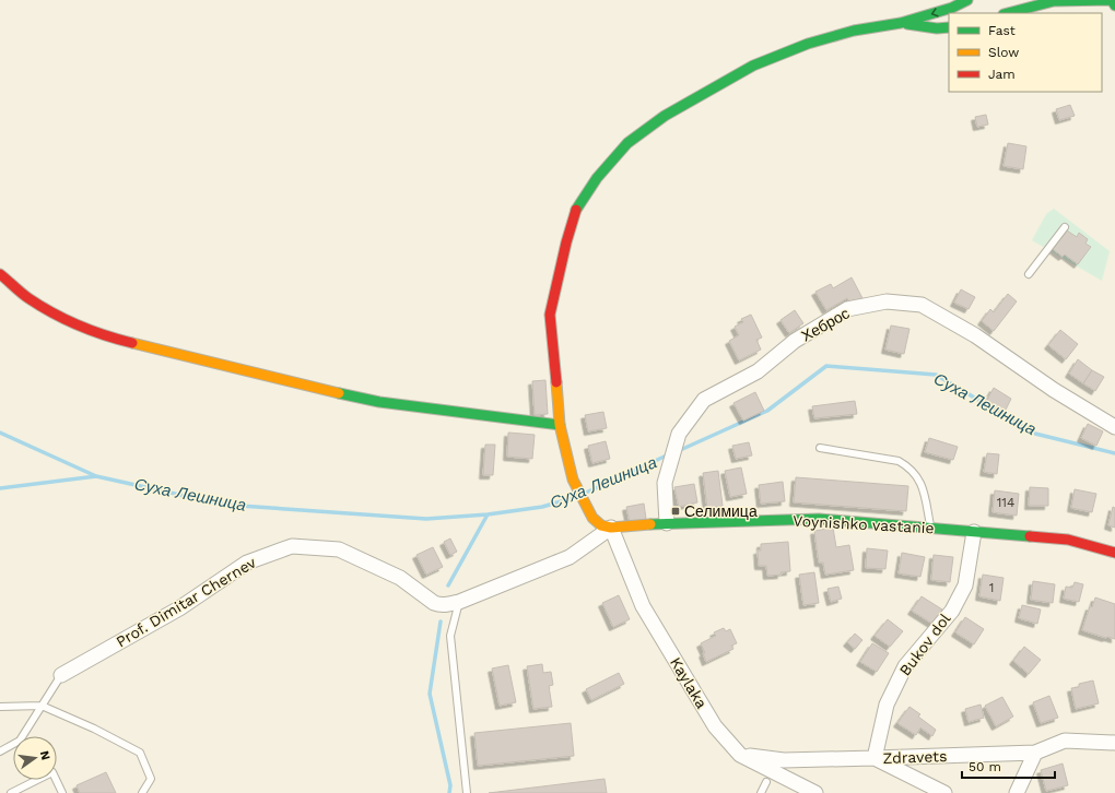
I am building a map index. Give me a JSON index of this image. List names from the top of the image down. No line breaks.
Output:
{"streets":{"main road":["Voynishko vastanie"],"street":["Хеброс","Prof. Dimitar Chernev","Bukov dol","Kaylaka","Zdravets"]},"crossings":[["Хеброс","Voynishko vastanie"],["Voynishko vastanie","Bukov dol"],["Voynishko vastanie","Kaylaka"],["Bukov dol","Zdravets"],["Kaylaka","Zdravets"]],"water":["Суха Лешница"],"places":{"transit":["Селимица"]},"house_numbers":["114","1"],"legend":["Fast","Slow","Jam"],"scale_bar":"50 m","north":"right"}
